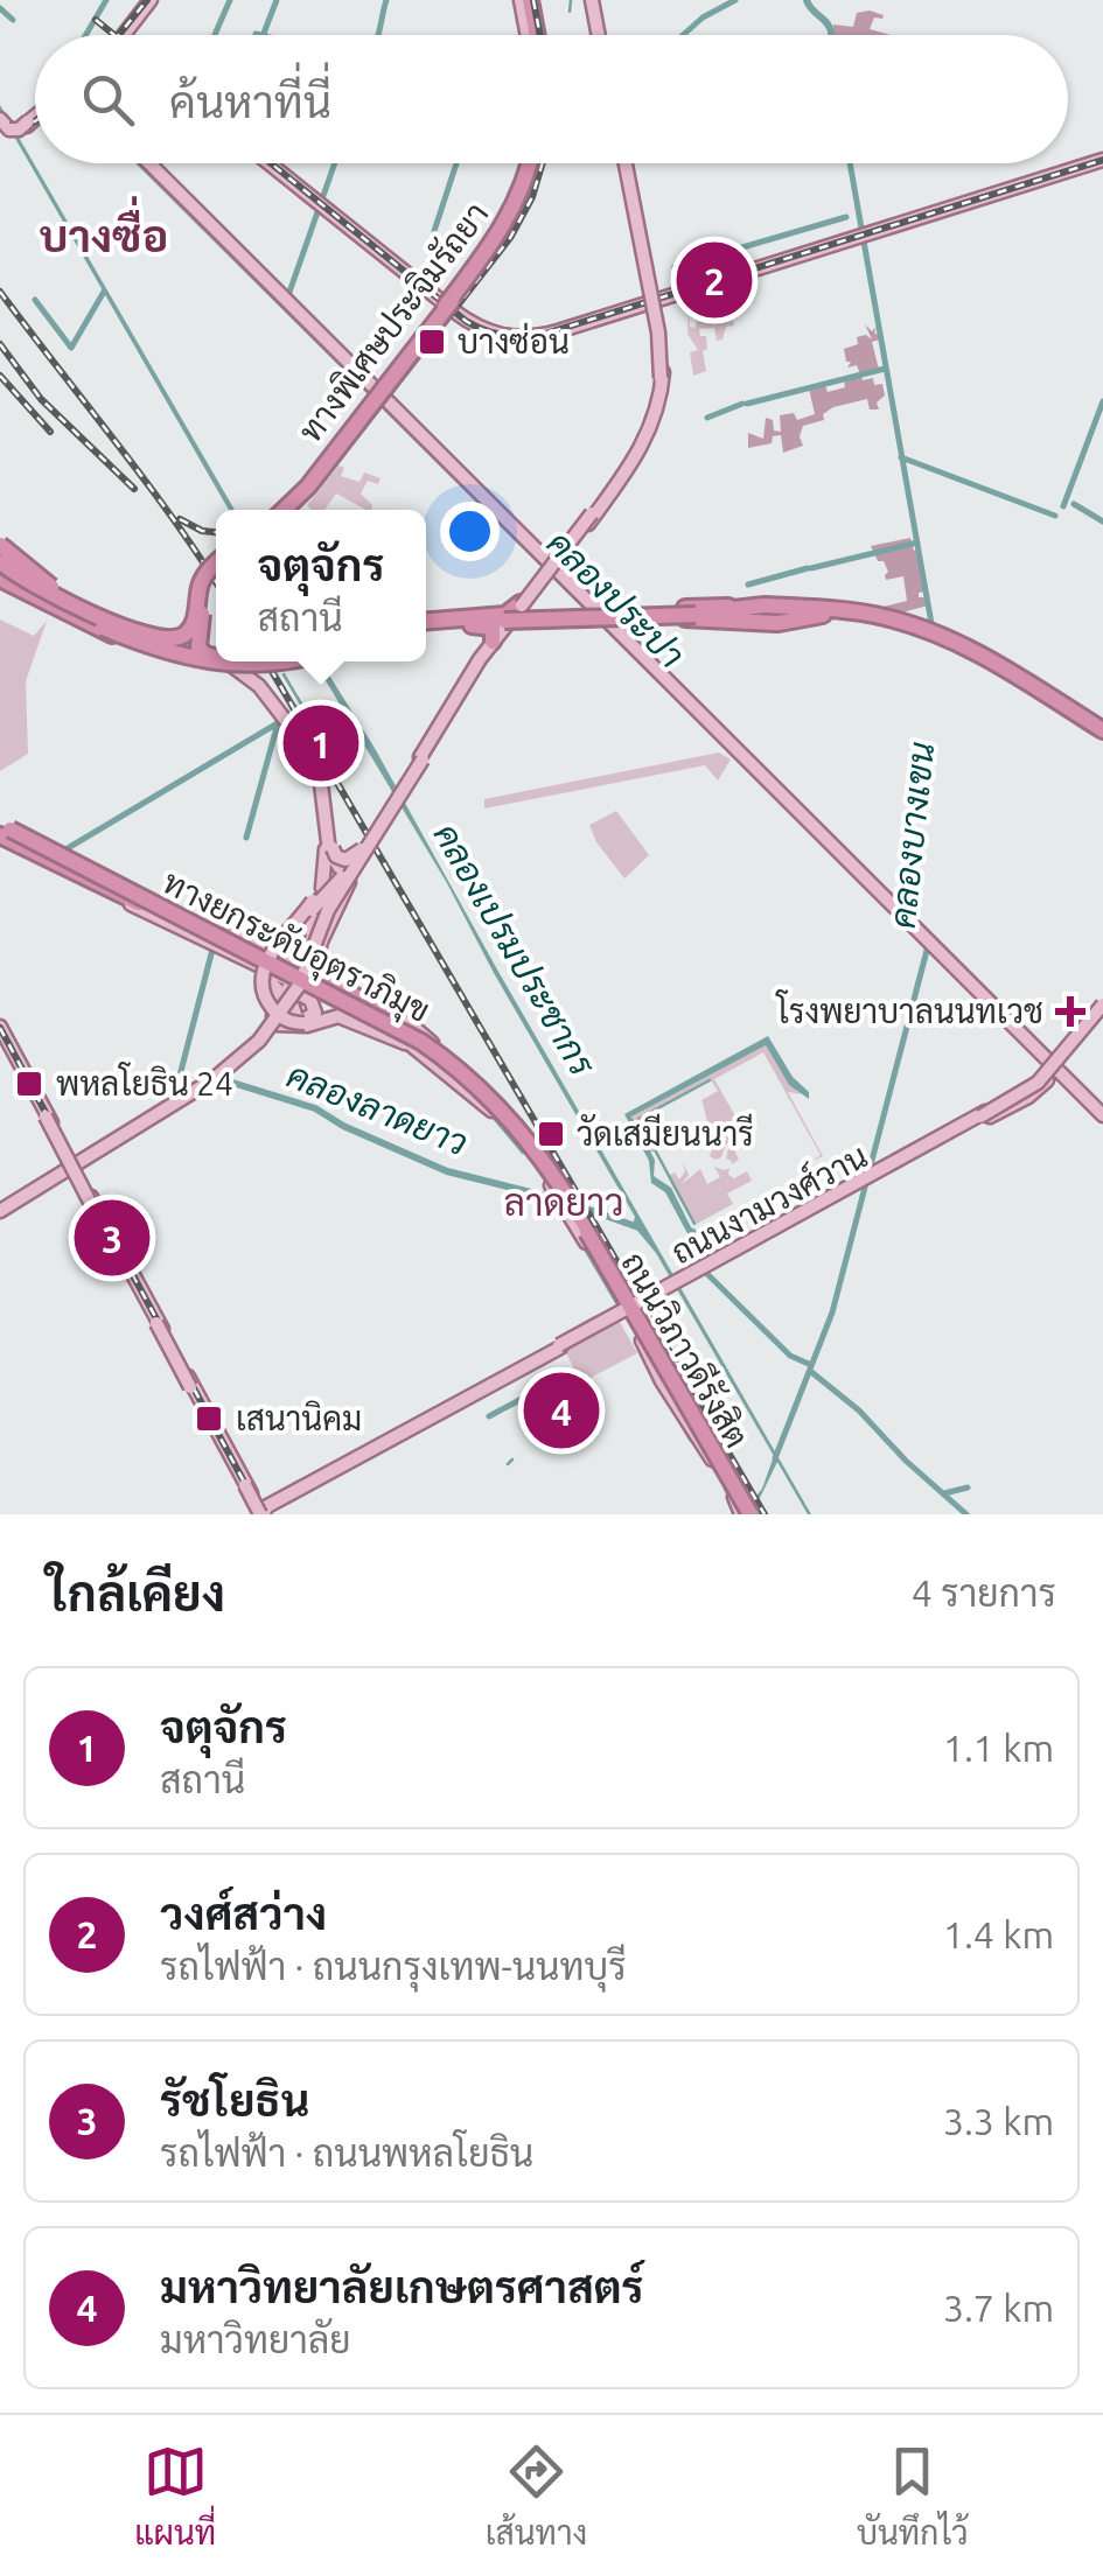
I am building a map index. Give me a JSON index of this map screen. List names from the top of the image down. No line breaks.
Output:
{"streets":{"highway":["ทางพิเศษประจิมรัถยา","ทางยกระดับอุตราภิมุข","ถนนวิภาวดีรังสิต"],"main road":["ถนนงามวงศ์วาน"]},"crossings":[["ทางยกระดับอุตราภิมุข","ถนนวิภาวดีรังสิต"],["ถนนงามวงศ์วาน","ถนนวิภาวดีรังสิต"]],"districts":["บางซื่อ","ลาดยาว"],"water":["คลองประปา","คลองบางเขน","คลองเปรมประชากร","คลองลาดยาว"],"places":{"transit":["บางซ่อน","พหลโยธิน 24","วัดเสมียนนารี","เสนานิคม"],"health":["โรงพยาบาลนนทเวช"]},"page":{"search":"ค้นหาที่นี่","pins":["2","1","3","4"],"popup":["จตุจักร","สถานี"],"heading":["ใกล้เคียง","4 รายการ"],"list":[{"mark":"1","name":"จตุจักร","note":"สถานี","value":"1.1 km"},{"mark":"2","name":"วงศ์สว่าง","note":"รถไฟฟ้า · ถนนกรุงเทพ-นนทบุรี","value":"1.4 km"},{"mark":"3","name":"รัชโยธิน","note":"รถไฟฟ้า · ถนนพหลโยธิน","value":"3.3 km"},{"mark":"4","name":"มหาวิทยาลัยเกษตรศาสตร์","note":"มหาวิทยาลัย","value":"3.7 km"}],"nav":["แผนที่","เส้นทาง","บันทึกไว้"]}}
